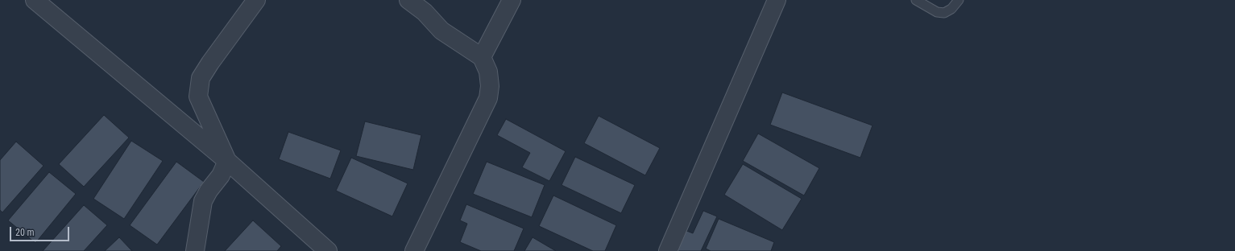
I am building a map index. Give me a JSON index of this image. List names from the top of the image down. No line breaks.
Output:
{"scale_bar":"20 m"}
